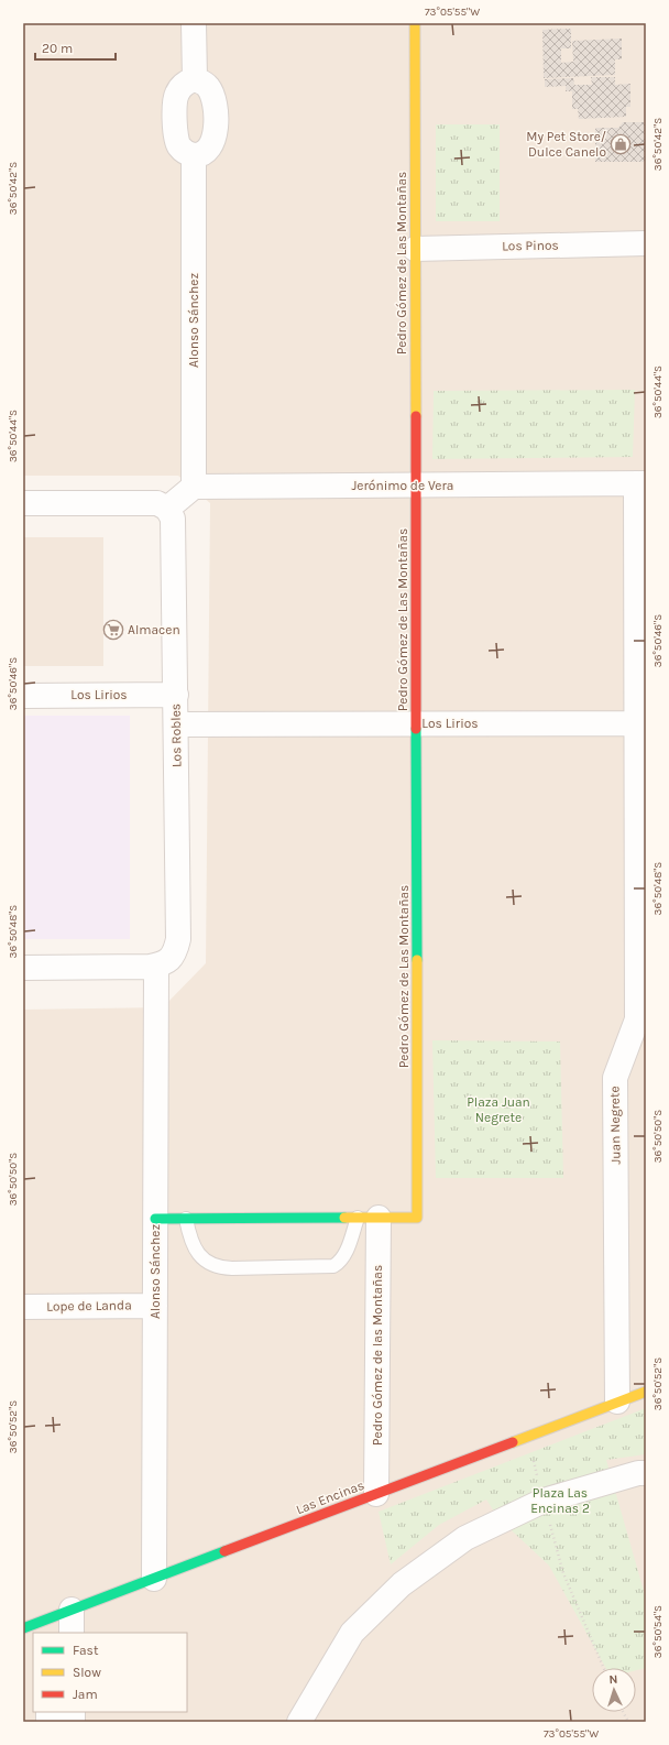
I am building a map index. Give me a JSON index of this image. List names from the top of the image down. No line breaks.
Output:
{"streets":{"street":["Los Pinos","Pedro Gómez de Las Montañas","Alonso Sánchez","Jerónimo de Vera","Los Lirios","Los Robles","Juan Negrete","Lope de Landa","Pedro Gómez de las Montañas","Las Encinas"]},"crossings":[["Los Pinos","Pedro Gómez de Las Montañas"],["Pedro Gómez de Las Montañas","Jerónimo de Vera"],["Pedro Gómez de Las Montañas","Los Lirios"],["Pedro Gómez de Las Montañas","Pedro Gómez de las Montañas"],["Alonso Sánchez","Jerónimo de Vera"],["Alonso Sánchez","Los Robles"],["Alonso Sánchez","Lope de Landa"],["Alonso Sánchez","Las Encinas"],["Jerónimo de Vera","Juan Negrete"],["Los Lirios","Los Robles"],["Los Lirios","Juan Negrete"],["Juan Negrete","Las Encinas"],["Pedro Gómez de las Montañas","Las Encinas"]],"parks":["Plaza Juan Negrete","Plaza Las Encinas 2"],"places":{"shop":["My Pet Store/ Dulce Canelo"],"supermarket":["Almacen"]},"legend":["Fast","Slow","Jam"],"scale_bar":"20 m","north":"top","coordinates":["73°05'55\"W","36°50'42\"S","36°50'44\"S","36°50'46\"S","36°50'48\"S","36°50'50\"S","36°50'52\"S","36°50'54\"S"]}
